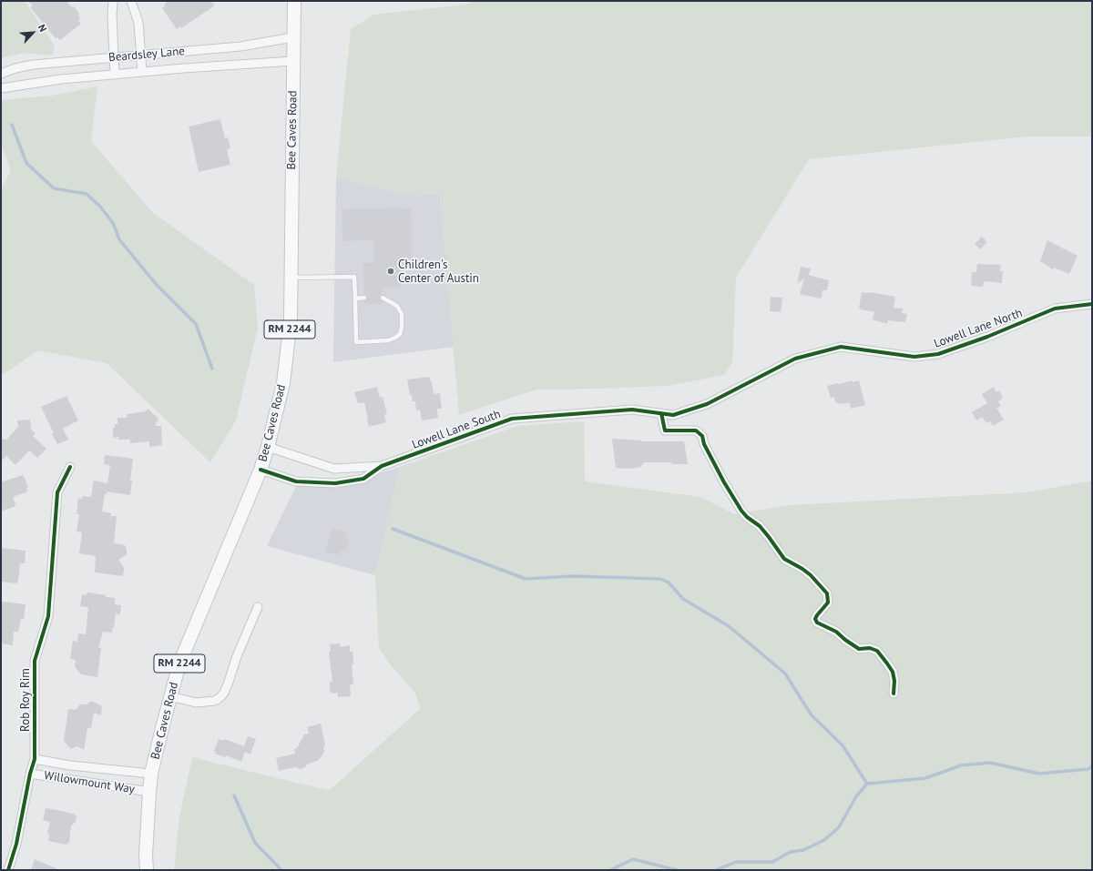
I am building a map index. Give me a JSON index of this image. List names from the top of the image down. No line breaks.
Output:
{"streets":{"main road":["Bee Caves Road","RM 2244"],"street":["Beardsley Lane","Lowell Lane North","Lowell Lane South","Rob Roy Rim","Willowmount Way"]},"crossings":[["Beardsley Lane","Bee Caves Road"],["Bee Caves Road","Lowell Lane South"],["Bee Caves Road","Willowmount Way"],["Lowell Lane North","Lowell Lane South"],["Rob Roy Rim","Willowmount Way"]],"places":["Children's Center of Austin"],"north":"top right"}
